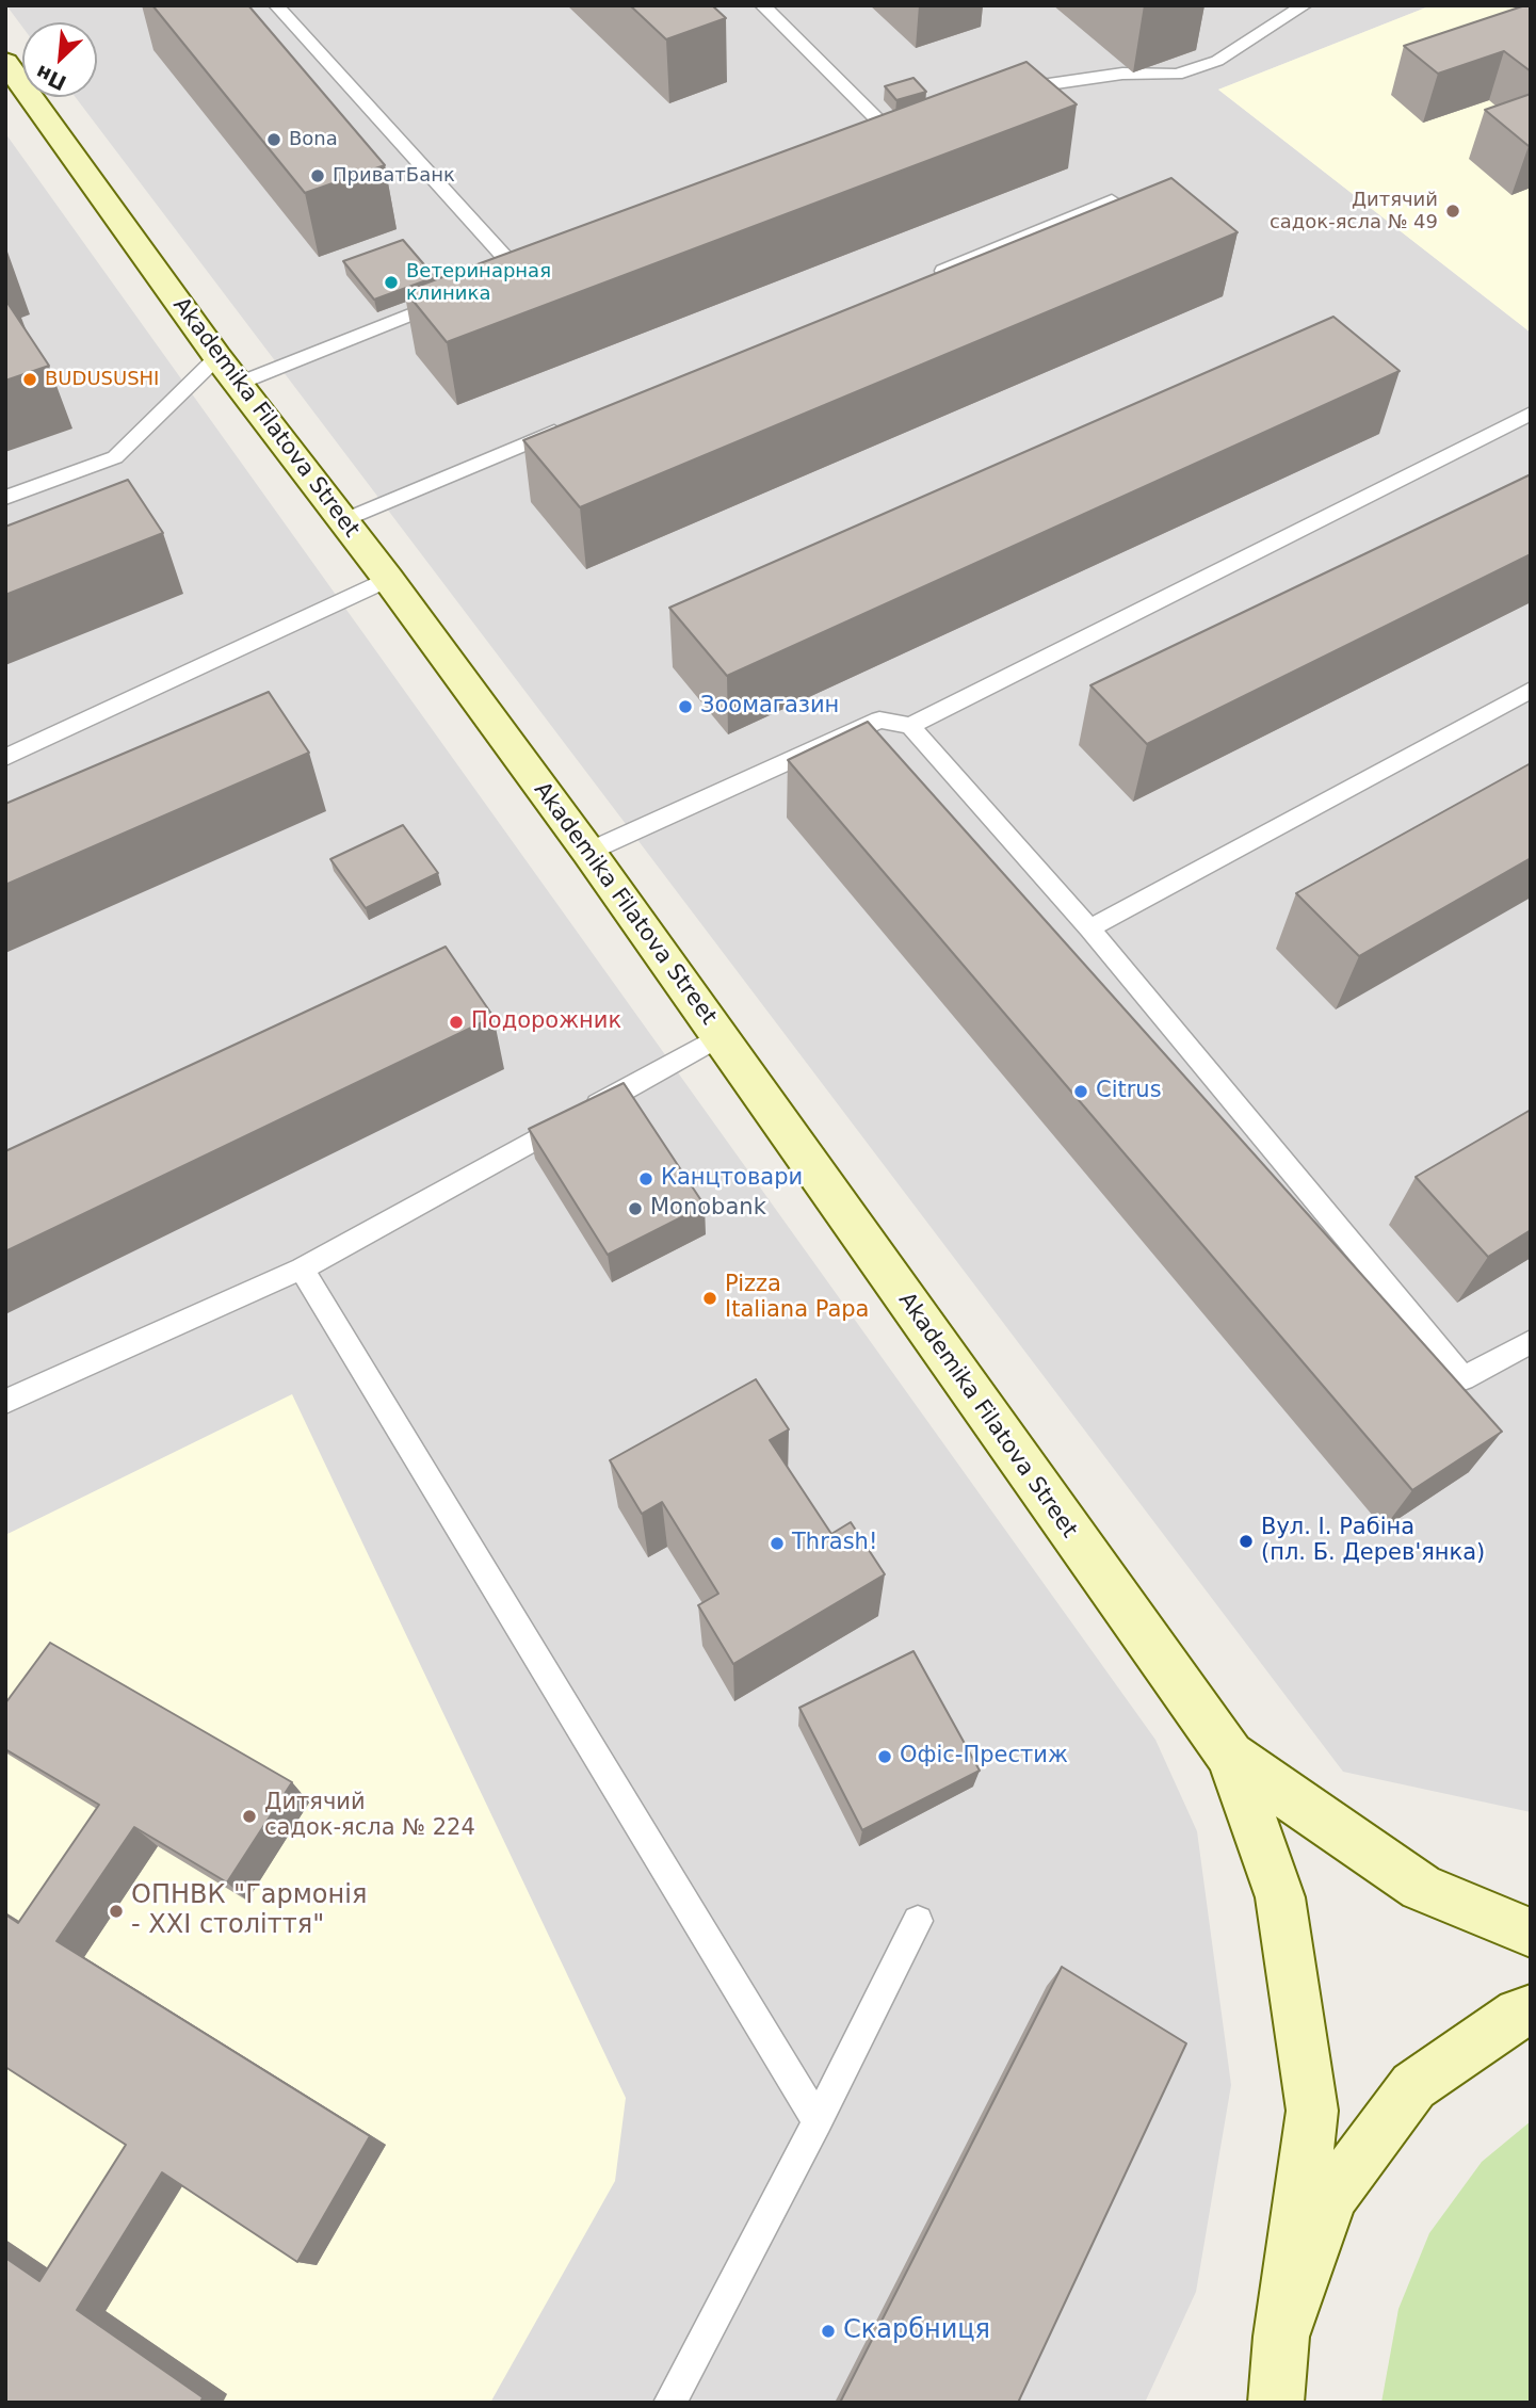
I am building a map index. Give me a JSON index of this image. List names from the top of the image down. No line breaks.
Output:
{"streets":{"main road":["Akademika Filatova Street"]},"places":["Bona","ПриватБанк","Дитячий садок-ясла № 49","Ветеринарная клиника","BUDUSUSHI","Зоомагазин","Подорожник","Citrus","Канцтовари","Monobank","Pizza Italiana Papa","Вул. І. Рабіна (пл. Б. Дерев'янка)","Thrash!","Офіс-Престиж","Дитячий садок-ясла № 224","ОПНВК \"Гармонія - ХХІ століття\"","Скарбниця"],"north":"bottom left"}
